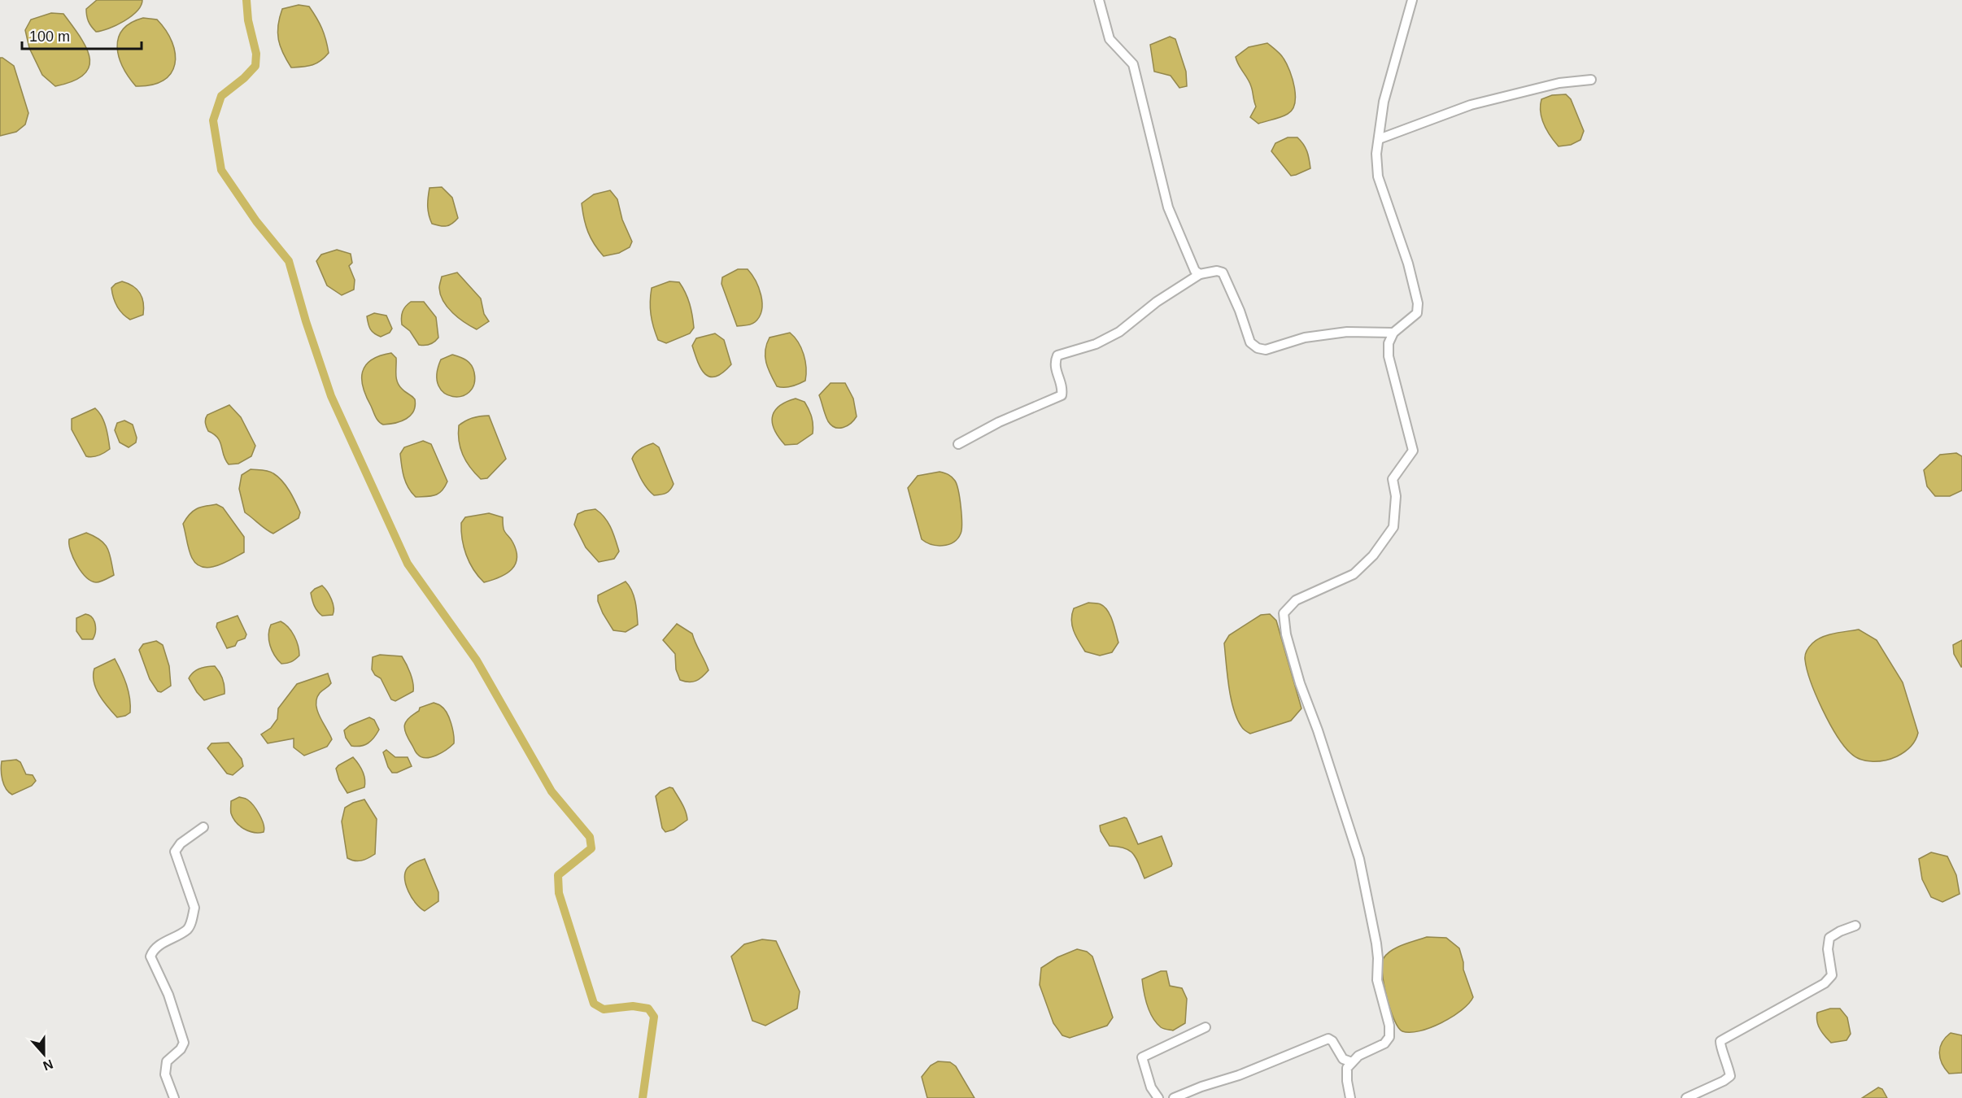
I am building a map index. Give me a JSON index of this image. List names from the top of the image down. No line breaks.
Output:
{"scale_bar":"100 m","north":"bottom"}
